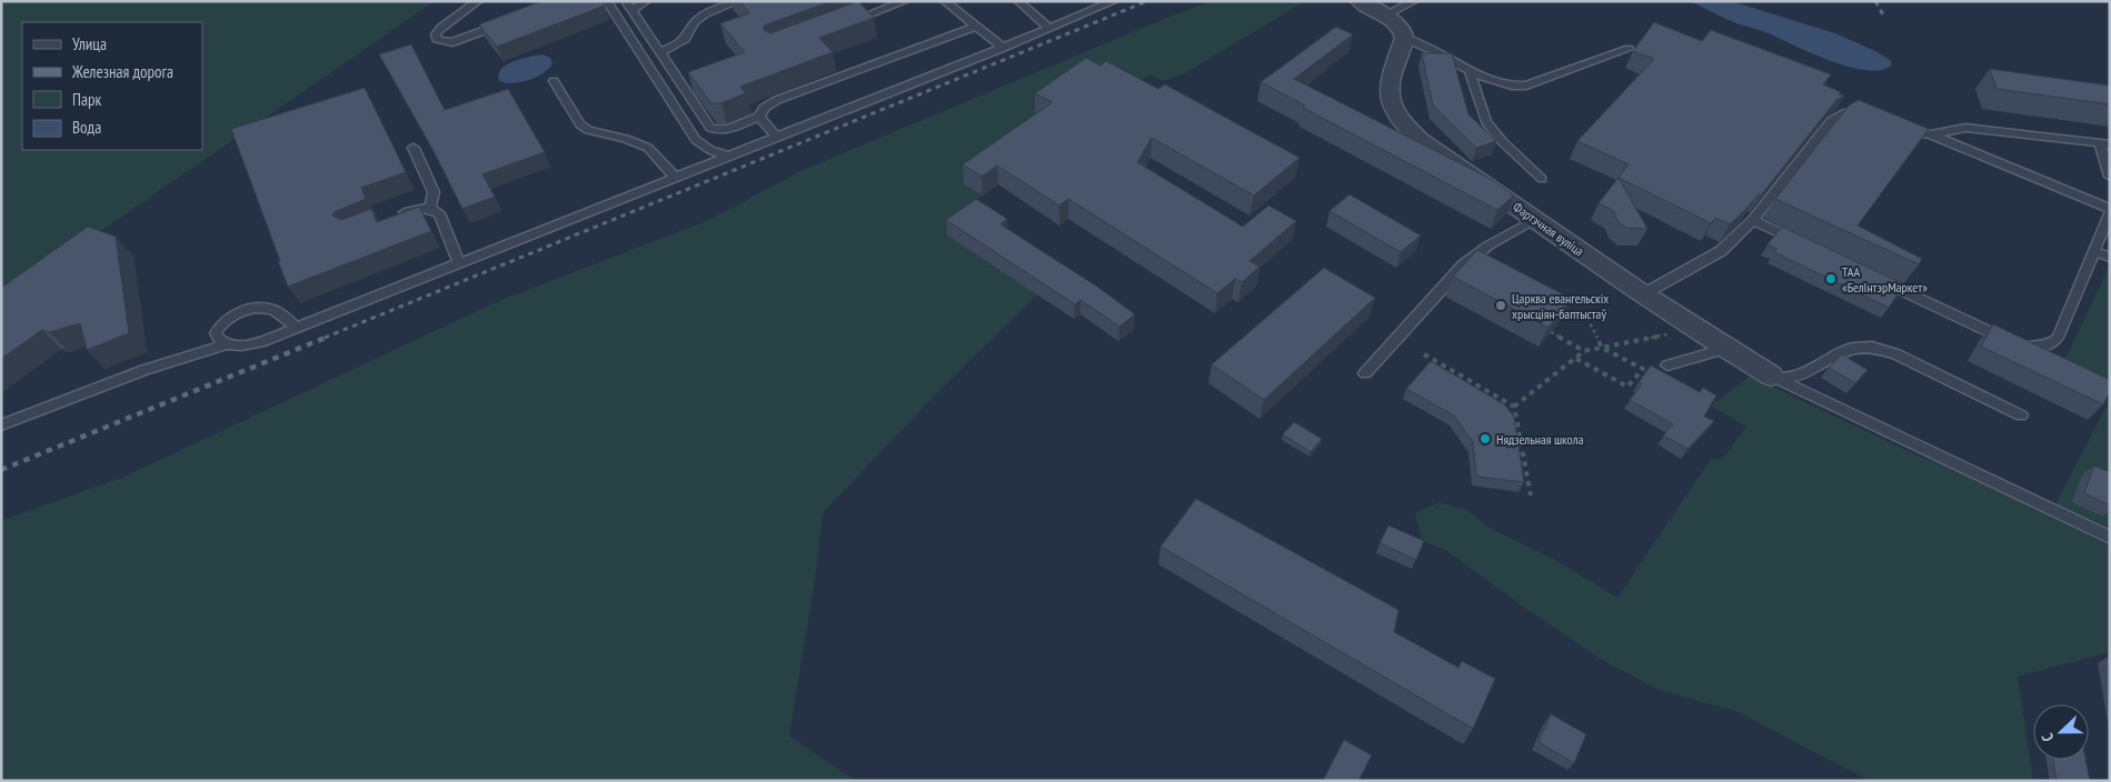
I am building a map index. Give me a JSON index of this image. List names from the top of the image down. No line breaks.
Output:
{"streets":{"street":["Фартэчная вуліца"]},"places":["ТАА «БелІнтэрМаркет»","Царква евангельскіх хрысціян-баптыстаў","Нядзельная школа"],"legend":["Улица","Железная дорога","Парк","Вода"],"north":"left"}
